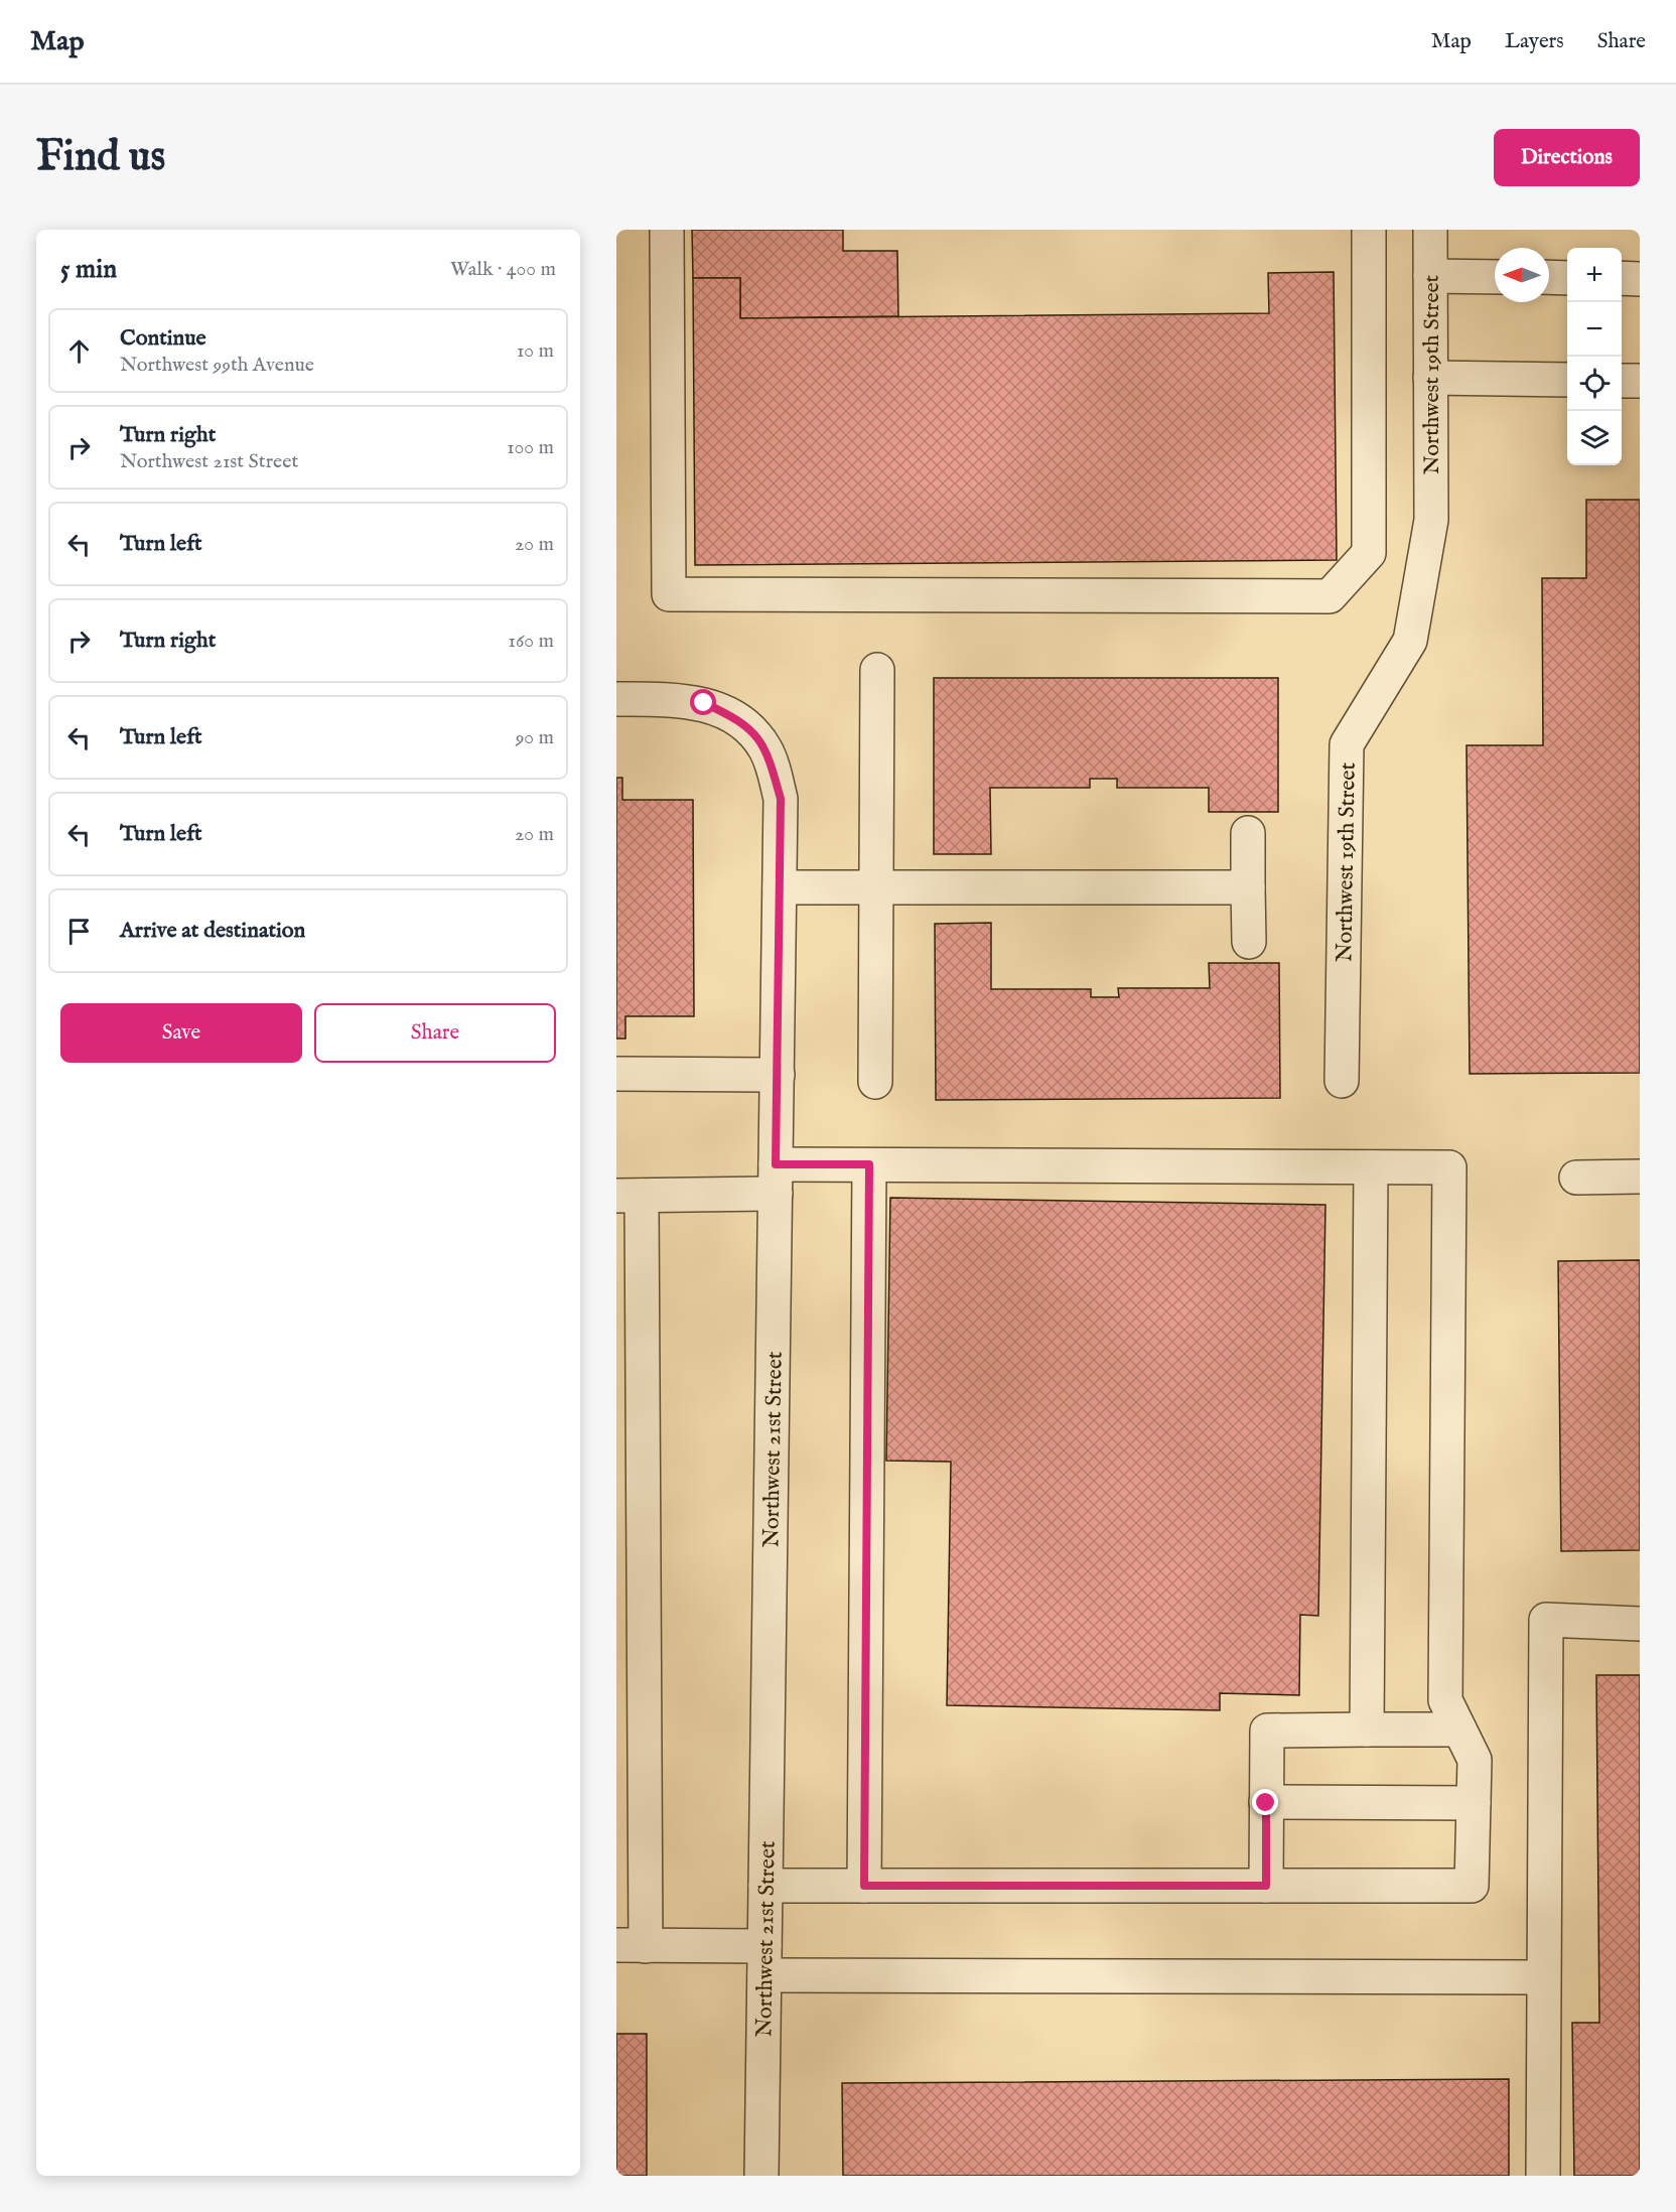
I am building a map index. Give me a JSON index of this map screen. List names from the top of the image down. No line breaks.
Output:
{"streets":{"street":["Northwest 19th Street","Northwest 21st Street"]},"north":"left","page":{"header":"Map","nav":["Map","Layers","Share"],"buttons":["Directions",["Save","Share"]],"title":"Find us","heading":["5 min","Walk · 400 m"],"map_buttons":["+","−"],"list":[["Continue","Northwest 99th Avenue","10 m"],["Turn right","Northwest 21st Street","100 m"],["Turn left","20 m"],["Turn right","160 m"],["Turn left","90 m"],["Turn left","20 m"],"Arrive at destination"]}}
